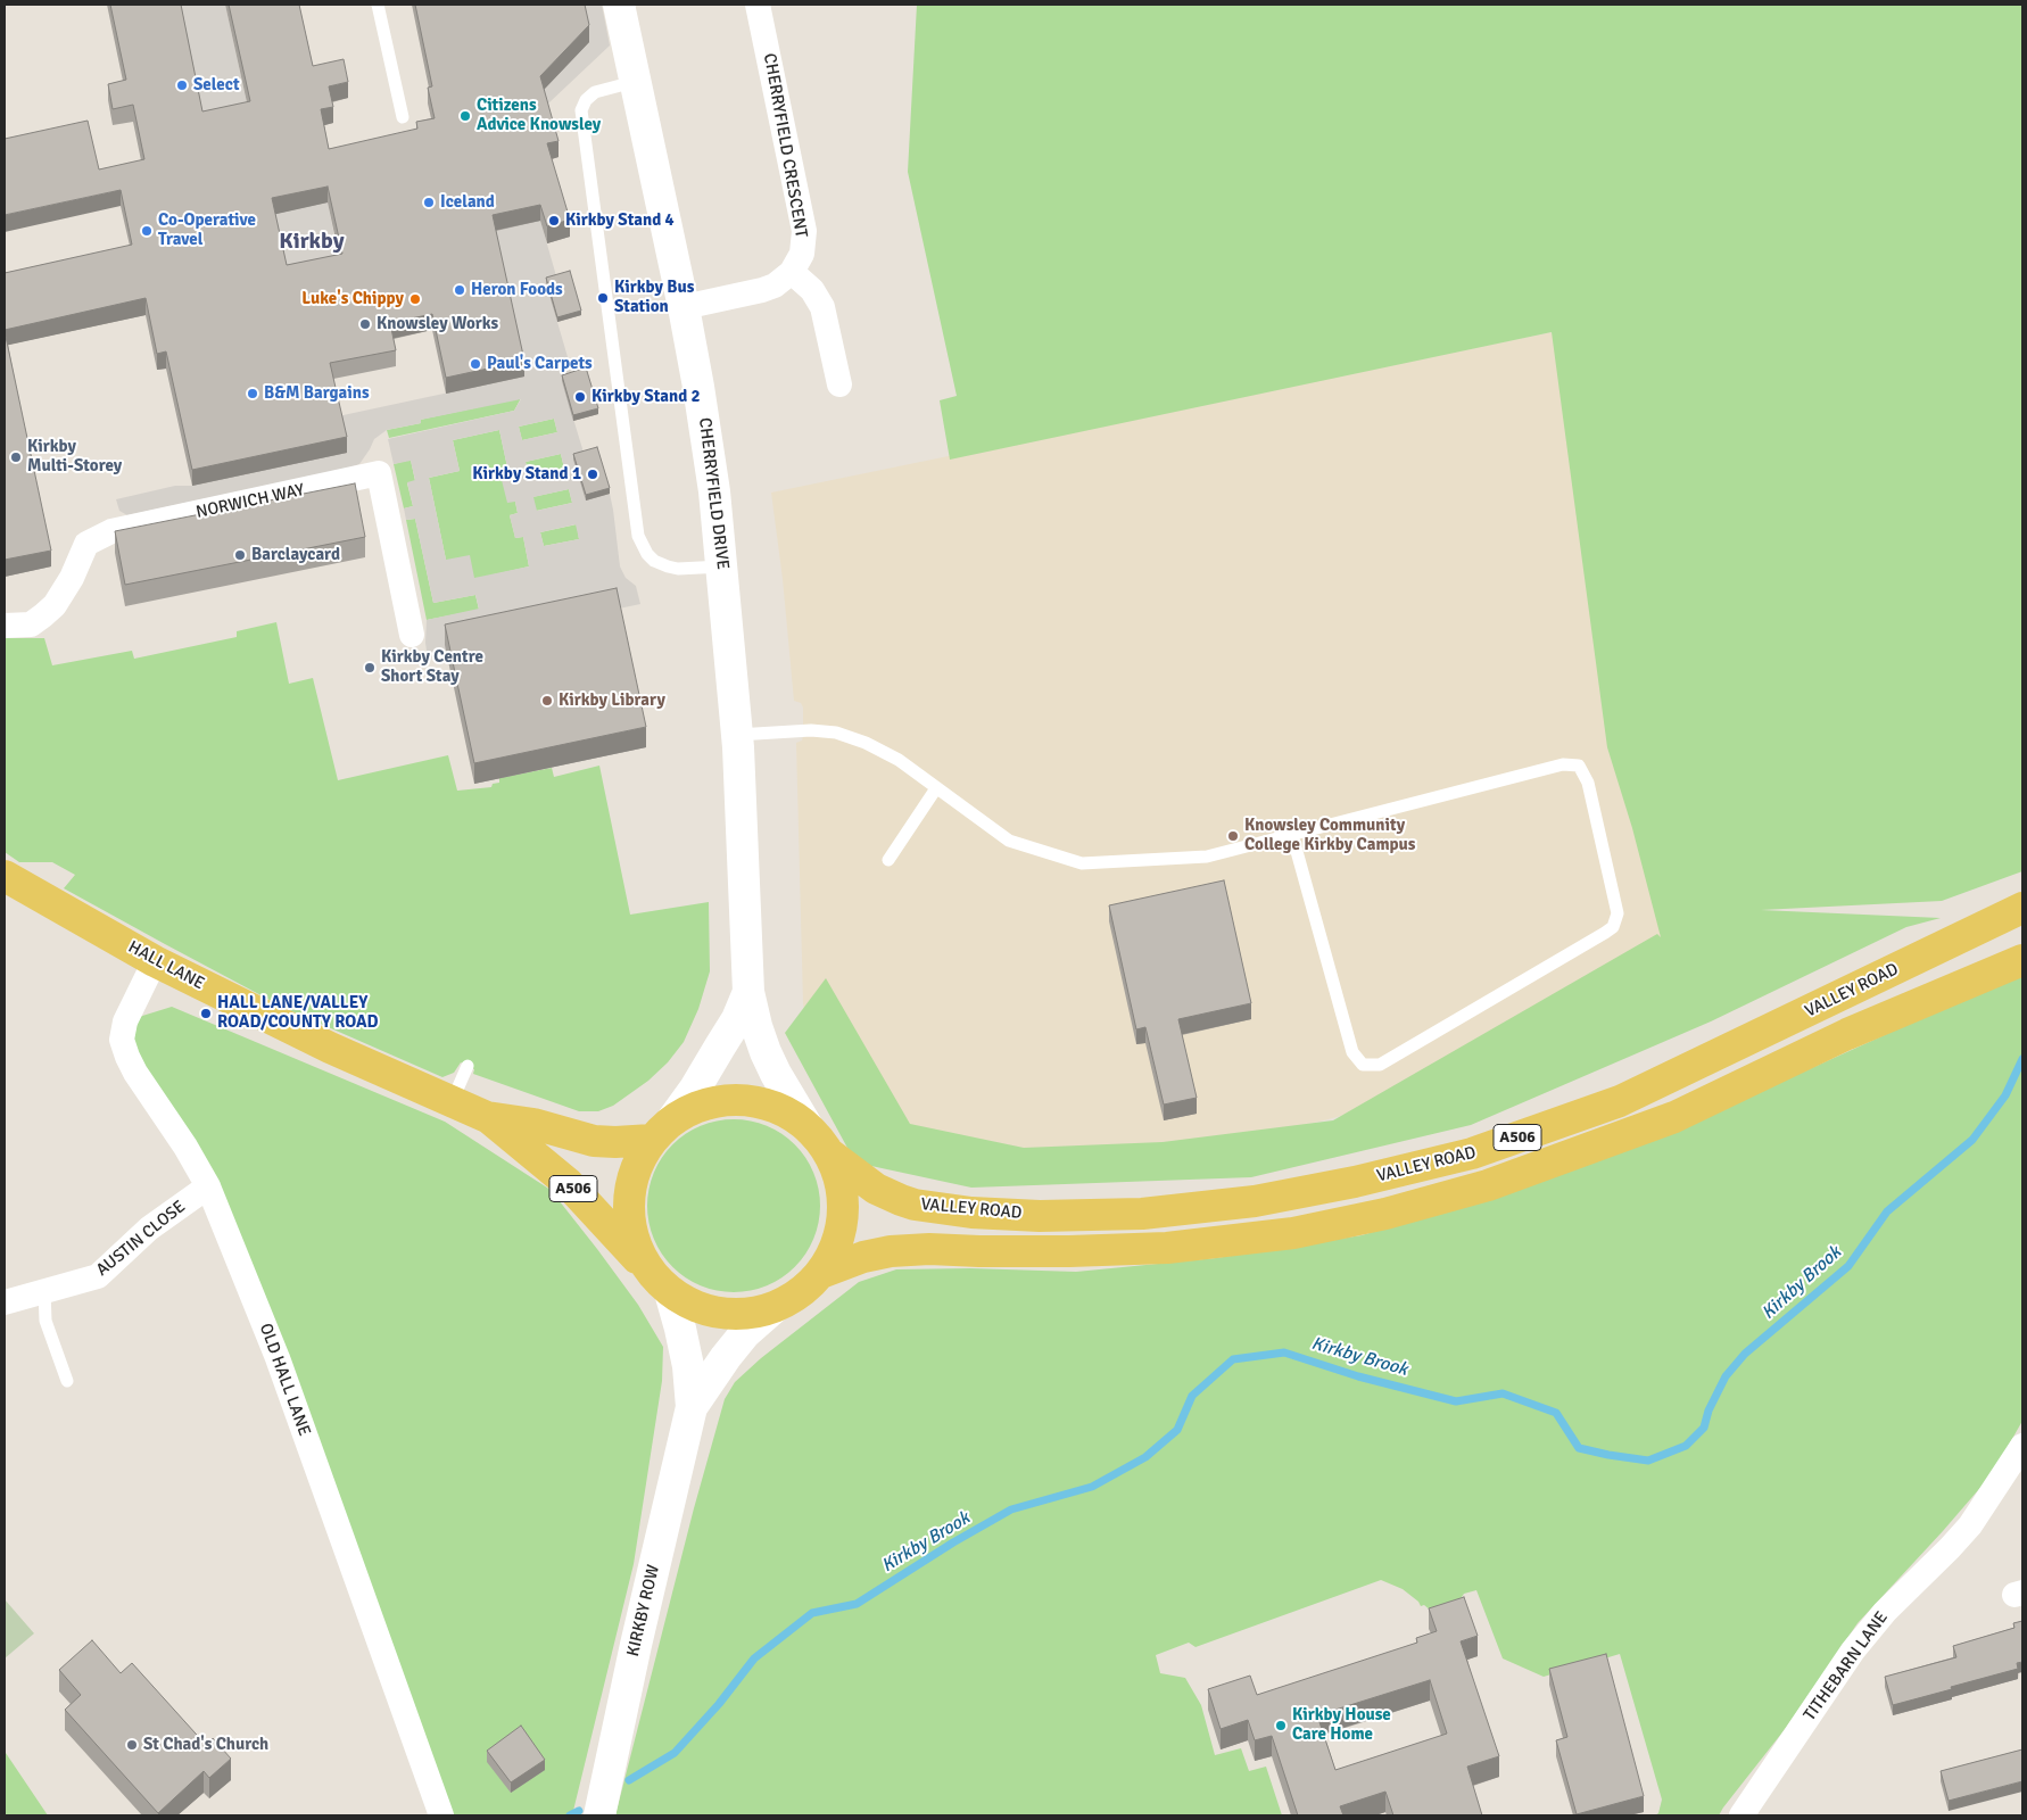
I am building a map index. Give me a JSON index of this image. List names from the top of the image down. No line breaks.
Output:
{"streets":{"main road":["HALL LANE","VALLEY ROAD","A506"],"street":["CHERRYFIELD CRESCENT","CHERRYFIELD DRIVE","NORWICH WAY","AUSTIN CLOSE","OLD HALL LANE","KIRKBY ROW","TITHEBARN LANE"]},"crossings":[["CHERRYFIELD DRIVE","HALL LANE"],["CHERRYFIELD DRIVE","A506"],["HALL LANE","A506"],["HALL LANE","OLD HALL LANE"],["VALLEY ROAD","A506"],["A506","KIRKBY ROW"],["AUSTIN CLOSE","OLD HALL LANE"]],"districts":["Kirkby"],"water":["Kirkby Brook"],"places":["Select","Citizens Advice Knowsley","Iceland","Kirkby Stand 4","Co-Operative Travel","Heron Foods","Kirkby Bus Station","Luke's Chippy","Knowsley Works","Paul's Carpets","B&M Bargains","Kirkby Stand 2","Kirkby Multi-Storey","Kirkby Stand 1","Barclaycard","Kirkby Centre Short Stay","Kirkby Library","Knowsley Community College Kirkby Campus","HALL LANE/VALLEY ROAD/COUNTY ROAD","Kirkby House Care Home","St Chad's Church"]}
